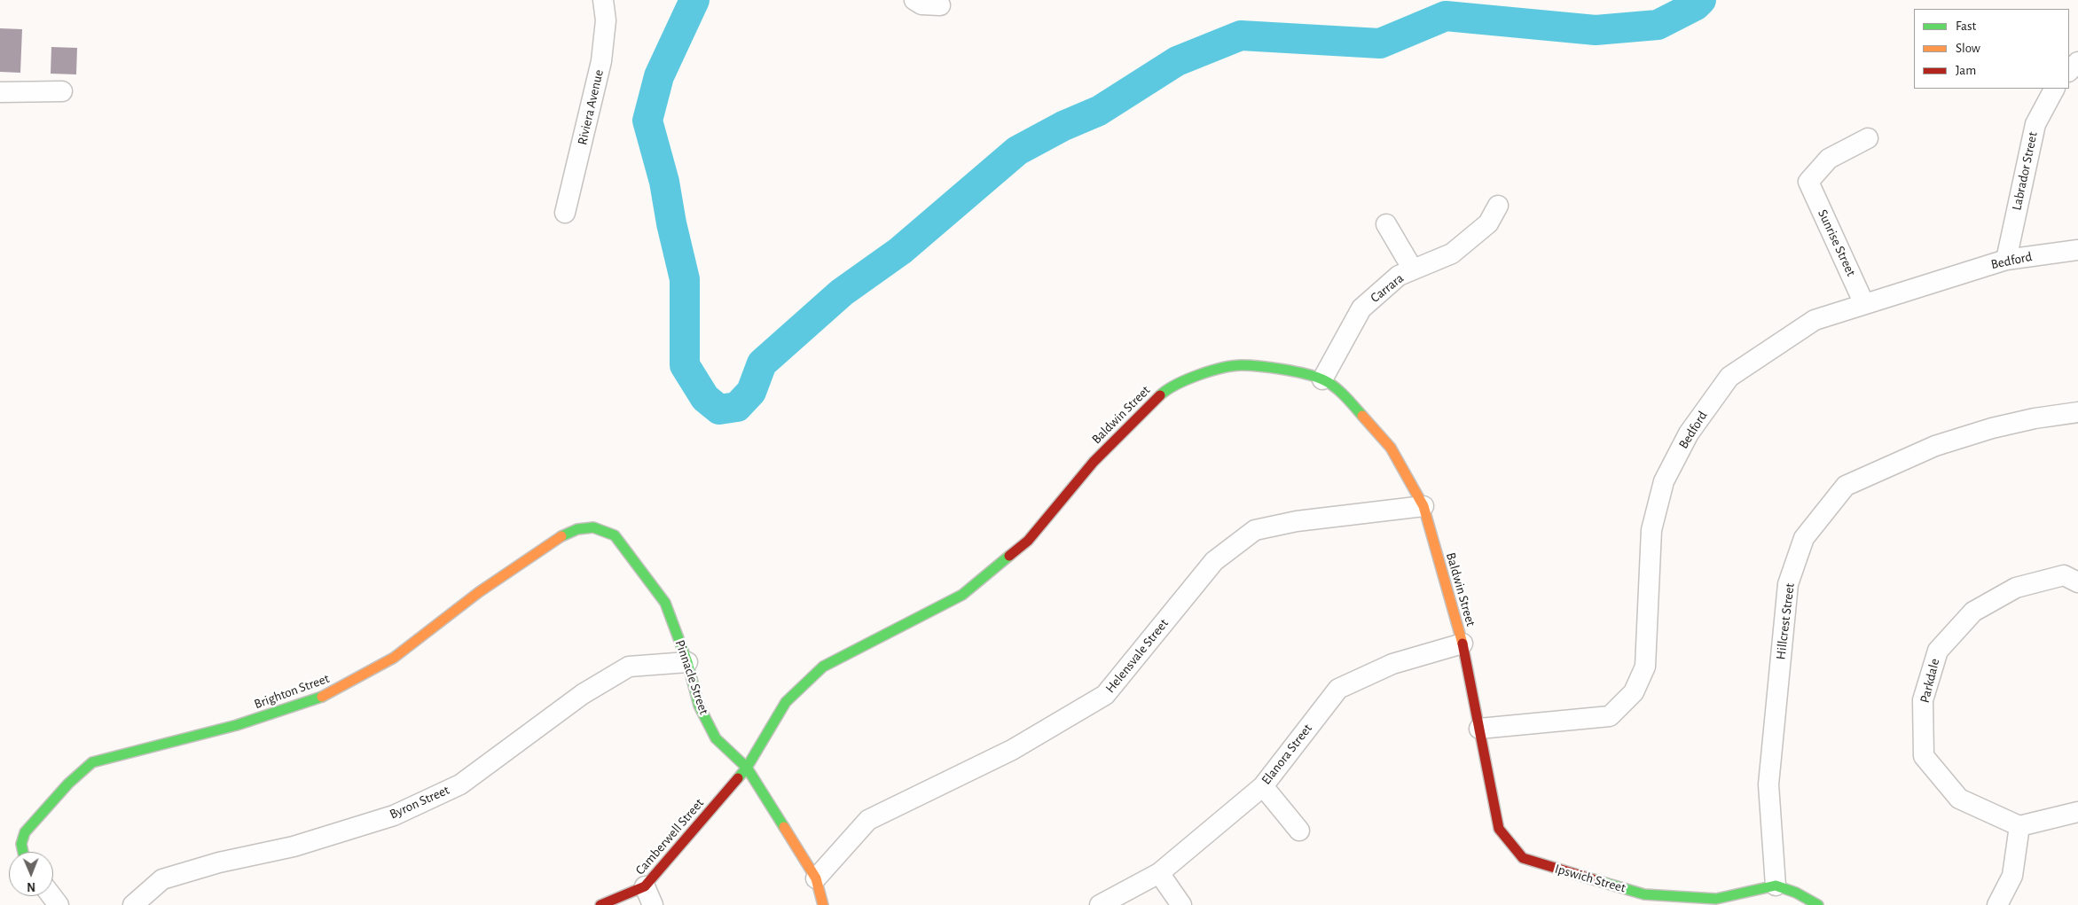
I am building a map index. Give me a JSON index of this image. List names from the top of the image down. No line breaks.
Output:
{"streets":{"street":["Riviera Avenue","Labrador Street","Sunrise Street","Bedford","Carrara","Baldwin Street","Hillcrest Street","Helensvale Street","Pinnacle Street","Parkdale","Brighton Street","Elanora Street","Byron Street","Camberwell Street","Ipswich Street"]},"crossings":[["Labrador Street","Bedford"],["Sunrise Street","Bedford"],["Bedford","Baldwin Street"],["Bedford","Ipswich Street"],["Carrara","Baldwin Street"],["Baldwin Street","Helensvale Street"],["Baldwin Street","Pinnacle Street"],["Baldwin Street","Elanora Street"],["Baldwin Street","Camberwell Street"],["Baldwin Street","Ipswich Street"],["Hillcrest Street","Ipswich Street"],["Helensvale Street","Pinnacle Street"],["Pinnacle Street","Brighton Street"],["Pinnacle Street","Byron Street"],["Pinnacle Street","Camberwell Street"]],"legend":["Fast","Slow","Jam"],"north":"bottom"}
